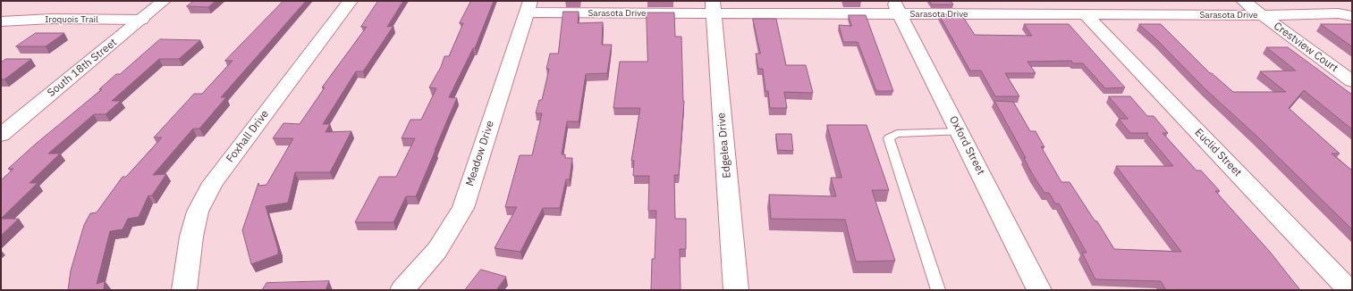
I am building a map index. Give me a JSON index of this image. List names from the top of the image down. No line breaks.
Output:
{"streets":{"street":["Sarasota Drive","Iroquois Trail","Crestview Court","South 18th Street","Foxhall Drive","Edgelea Drive","Oxford Street","Euclid Street","Meadow Drive"]},"crossings":[["Sarasota Drive","Crestview Court"],["Sarasota Drive","Edgelea Drive"],["Sarasota Drive","Oxford Street"],["Sarasota Drive","Euclid Street"],["Sarasota Drive","Meadow Drive"],["Iroquois Trail","South 18th Street"]]}
